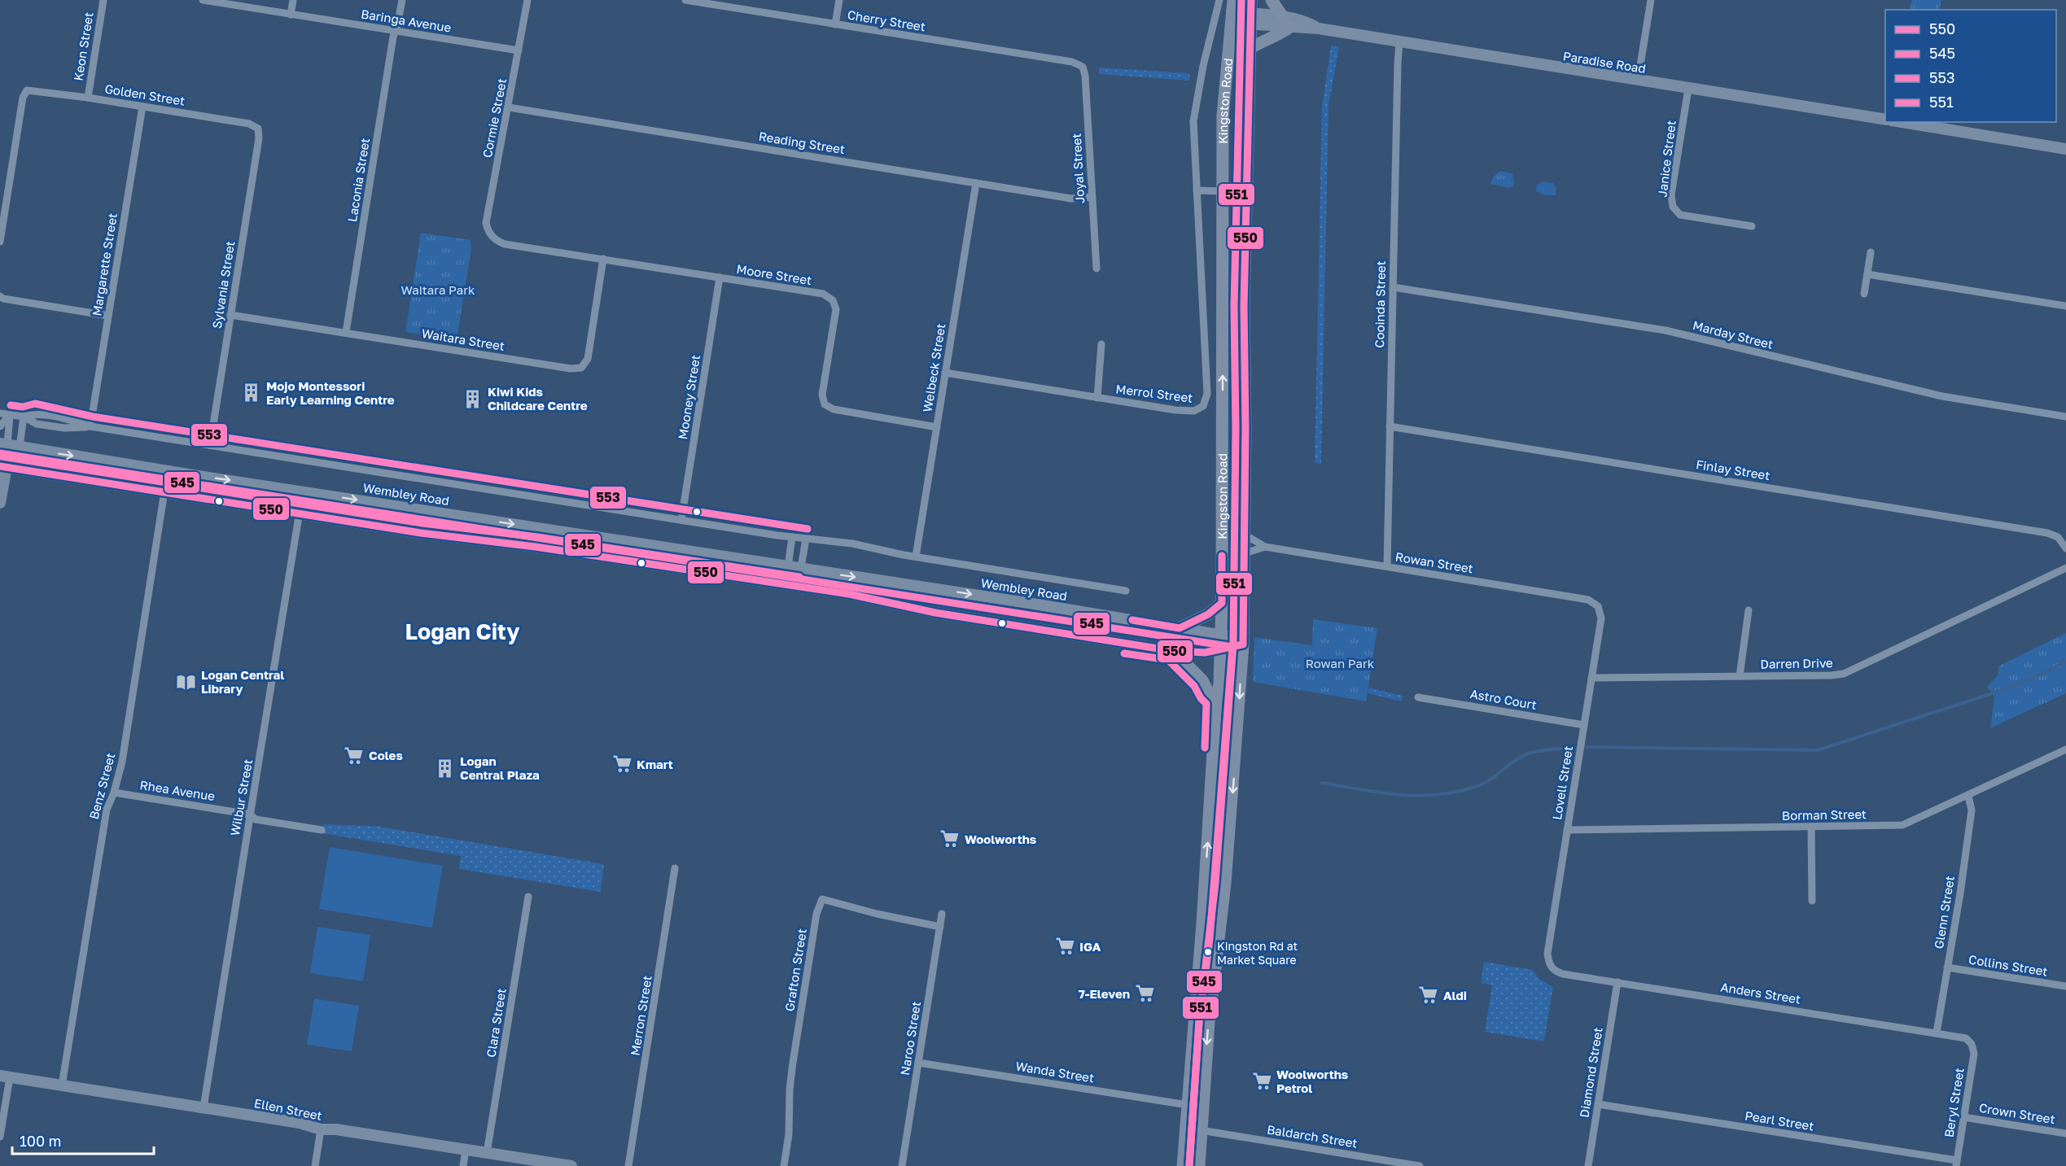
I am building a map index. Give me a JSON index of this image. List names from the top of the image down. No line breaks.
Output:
{"streets":{"main road":["Paradise Road","Kingston Road","Wembley Road","Ellen Street"],"street":["Baringa Avenue","Cherry Street","Keon Street","Golden Street","Cormie Street","Reading Street","Janice Street","Joyal Street","Laconia Street","Margarette Street","Moore Street","Sylvania Street","Cooinda Street","Marday Street","Waitara Street","Welbeck Street","Merrol Street","Mooney Street","Finlay Street","Rowan Street","Darren Drive","Astro Court","Lovell Street","Benz Street","Rhea Avenue","Wilbur Street","Borman Street","Glenn Street","Collins Street","Grafton Street","Anders Street","Merron Street","Clara Street","Naroo Street","Wanda Street","Diamond Street","Beryl Street","Crown Street","Pearl Street","Baldarch Street"]},"crossings":[["Baringa Avenue","Cormie Street"],["Baringa Avenue","Laconia Street"],["Cherry Street","Joyal Street"],["Keon Street","Golden Street"],["Paradise Road","Kingston Road"],["Paradise Road","Janice Street"],["Paradise Road","Cooinda Street"],["Golden Street","Margarette Street"],["Golden Street","Sylvania Street"],["Kingston Road","Wembley Road"],["Kingston Road","Rowan Street"],["Kingston Road","Wanda Street"],["Kingston Road","Baldarch Street"],["Cormie Street","Reading Street"],["Cormie Street","Moore Street"],["Reading Street","Joyal Street"],["Reading Street","Welbeck Street"],["Laconia Street","Waitara Street"],["Margarette Street","Wembley Road"],["Moore Street","Waitara Street"],["Moore Street","Welbeck Street"],["Moore Street","Mooney Street"],["Sylvania Street","Waitara Street"],["Sylvania Street","Wembley Road"],["Cooinda Street","Marday Street"],["Cooinda Street","Finlay Street"],["Cooinda Street","Rowan Street"],["Welbeck Street","Merrol Street"],["Welbeck Street","Wembley Road"],["Mooney Street","Wembley Road"],["Wembley Road","Wilbur Street"],["Rowan Street","Lovell Street"],["Darren Drive","Lovell Street"],["Astro Court","Lovell Street"],["Lovell Street","Borman Street"],["Lovell Street","Anders Street"],["Benz Street","Rhea Avenue"],["Benz Street","Ellen Street"],["Rhea Avenue","Wilbur Street"],["Wilbur Street","Ellen Street"],["Borman Street","Glenn Street"],["Glenn Street","Collins Street"],["Glenn Street","Anders Street"],["Grafton Street","Naroo Street"],["Anders Street","Diamond Street"],["Anders Street","Beryl Street"],["Clara Street","Ellen Street"],["Naroo Street","Wanda Street"],["Diamond Street","Pearl Street"],["Beryl Street","Crown Street"],["Beryl Street","Pearl Street"]],"districts":["Logan City"],"parks":["Waitara Park","Rowan Park"],"places":{"building":["Mojo Montessori Early Learning Centre","Kiwi Kids Childcare Centre","Logan Central Plaza"],"library":["Logan Central Library"],"supermarket":["Coles","Kmart","Woolworths","IGA","7-Eleven","Aldi","Woolworths Petrol"],"other":["Kingston Rd at Market Square"]},"lines":["transit line 550","transit line 551","transit line 553","transit line 545"],"legend":["550","545","553","551"],"scale_bar":"100 m"}
